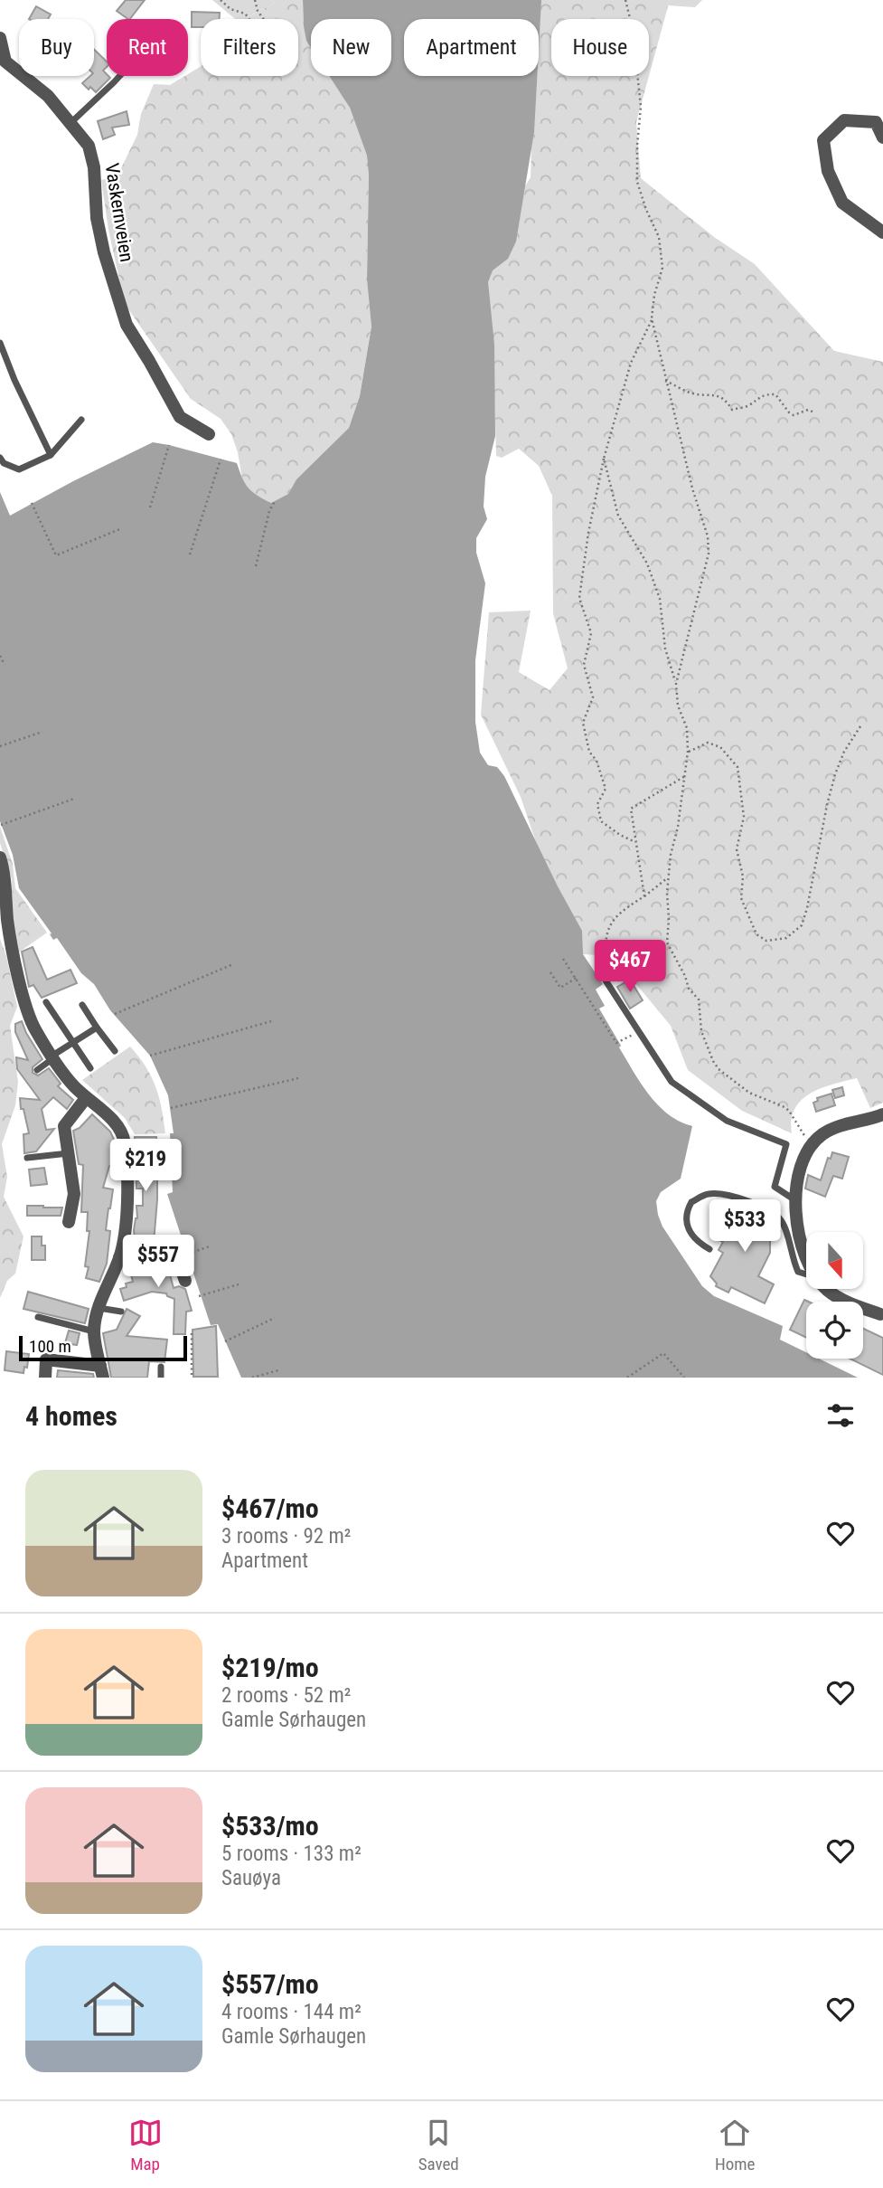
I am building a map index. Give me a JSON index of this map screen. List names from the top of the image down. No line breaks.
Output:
{"streets":{"street":["Vaskernveien"]},"scale_bar":"100 m","north":"bottom","page":{"chip":["Buy","Rent","Filters","New","Apartment","House"],"price":["$467","$219","$533","$557"],"scale":"100 m","heading":"4 homes","list":[{"name":"$467/mo","note":"3 rooms · 92 m² · Apartment"},{"name":"$219/mo","note":"2 rooms · 52 m² · Gamle Sørhaugen"},{"name":"$533/mo","note":"5 rooms · 133 m² · Sauøya"},{"name":"$557/mo","note":"4 rooms · 144 m² · Gamle Sørhaugen"}],"tabs":["Map","Saved","Home"]}}
